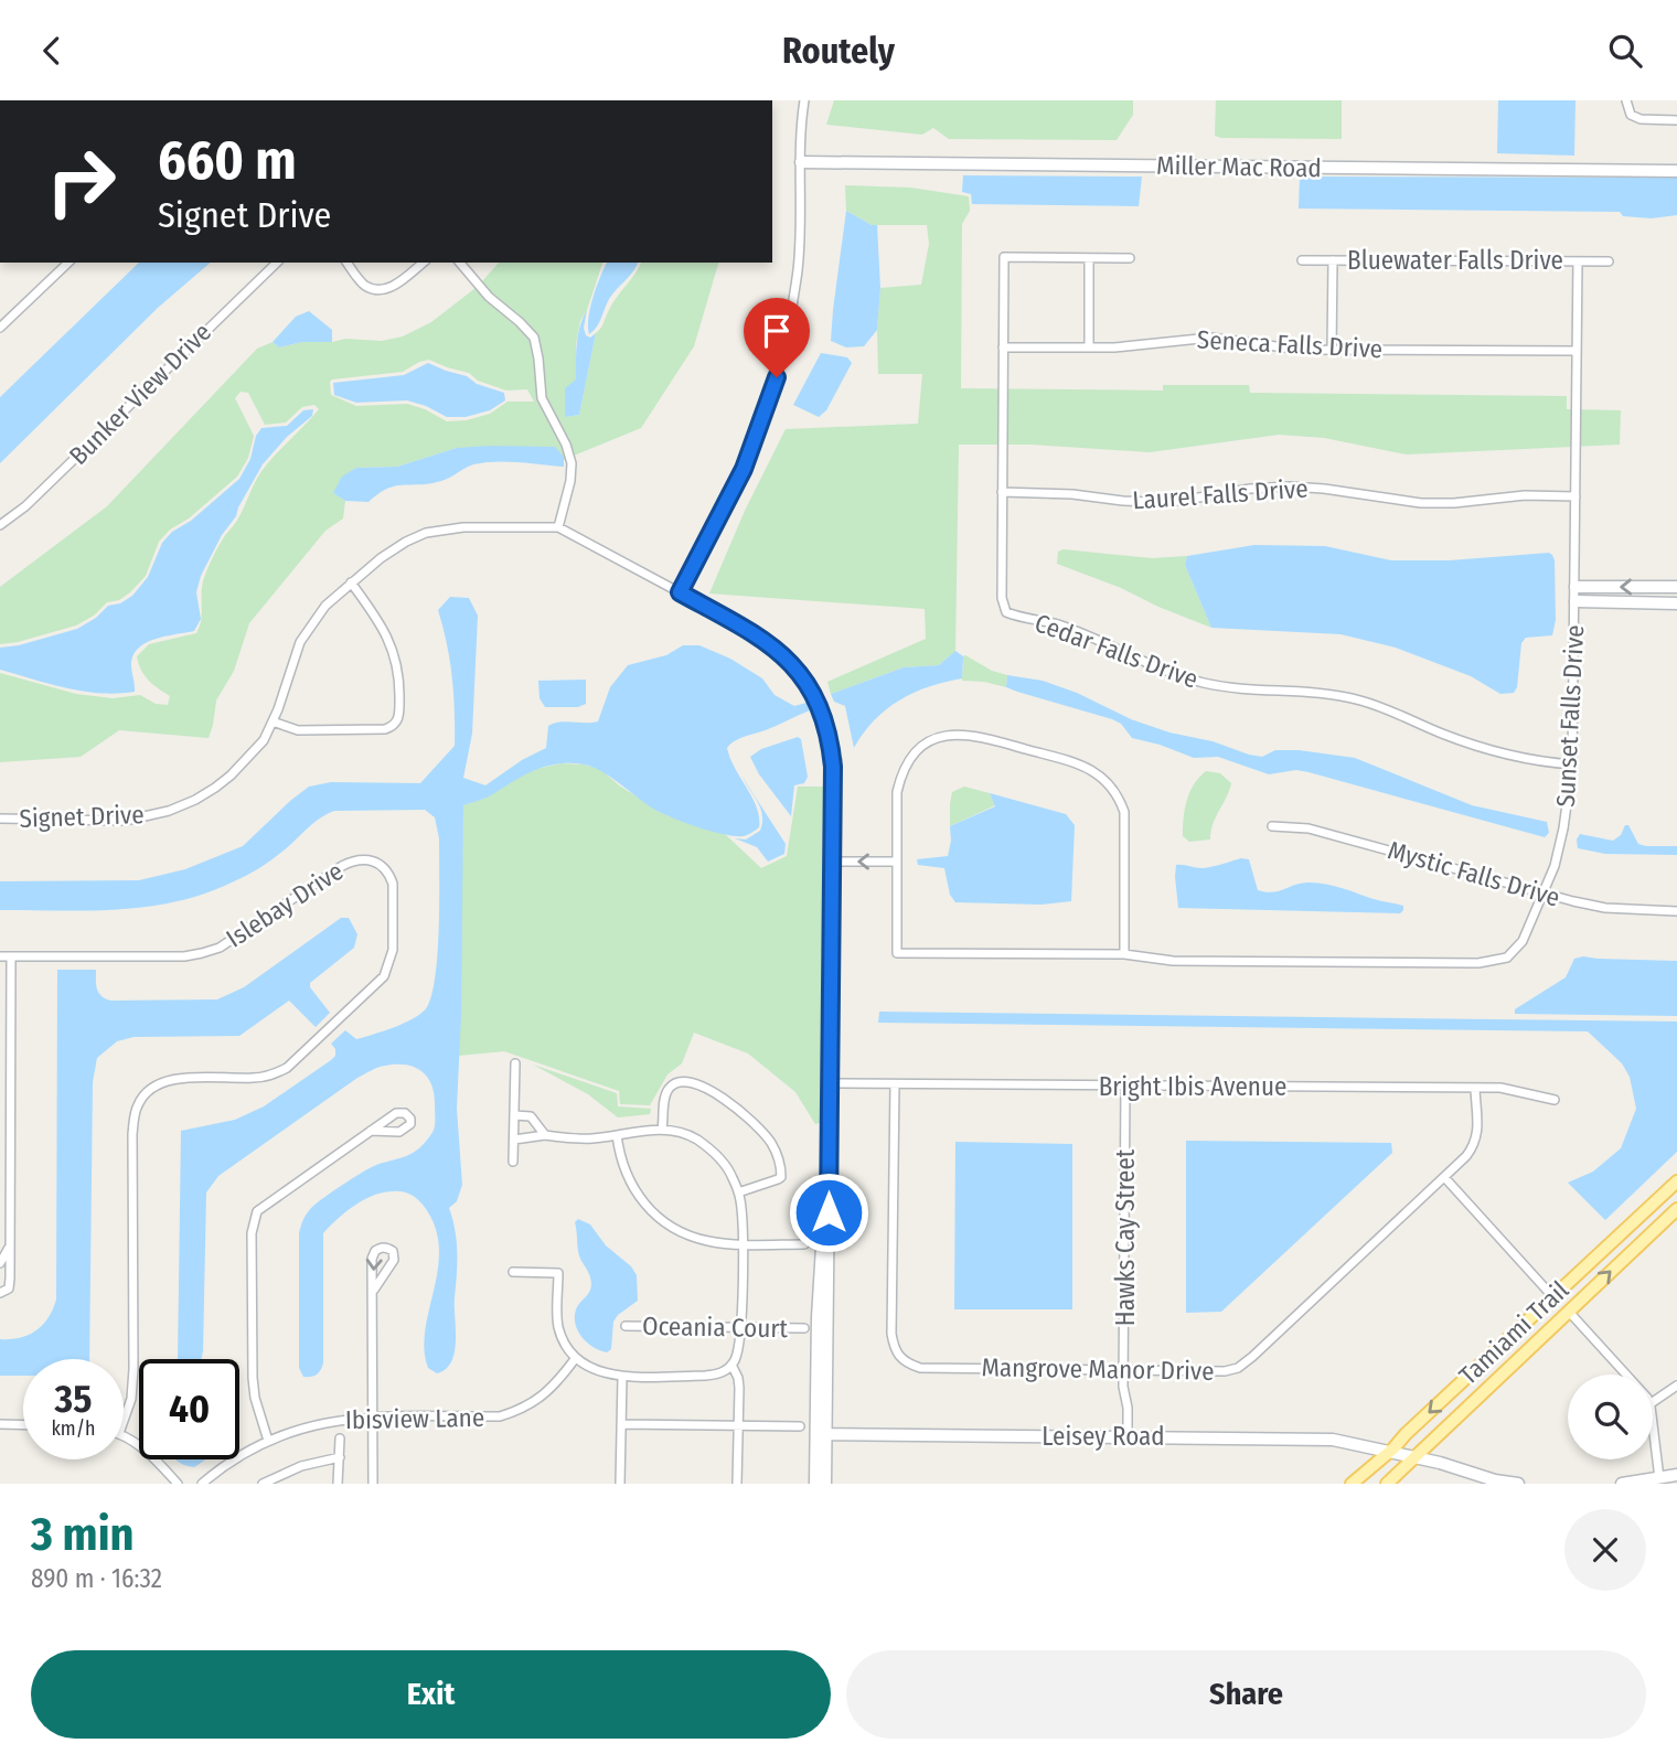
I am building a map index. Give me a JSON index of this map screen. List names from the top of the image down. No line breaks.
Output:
{"streets":{"main road":["Tamiami Trail"],"street":["Miller Mac Road","Bluewater Falls Drive","Seneca Falls Drive","Bunker View Drive","Laurel Falls Drive","Cedar Falls Drive","Sunset Falls Drive","Signet Drive","Mystic Falls Drive","Islebay Drive","Bright Ibis Avenue","Hawks Cay Street","Oceania Court","Mangrove Manor Drive","Ibisview Lane","Leisey Road"]},"crossings":[["Bluewater Falls Drive","Sunset Falls Drive"],["Seneca Falls Drive","Cedar Falls Drive"],["Seneca Falls Drive","Sunset Falls Drive"],["Laurel Falls Drive","Cedar Falls Drive"],["Laurel Falls Drive","Sunset Falls Drive"],["Cedar Falls Drive","Sunset Falls Drive"],["Sunset Falls Drive","Mystic Falls Drive"],["Bright Ibis Avenue","Hawks Cay Street"],["Bright Ibis Avenue","Mangrove Manor Drive"],["Hawks Cay Street","Mangrove Manor Drive"],["Hawks Cay Street","Leisey Road"],["Tamiami Trail","Leisey Road"]],"page":{"header":"Routely","turn":["660 m","Signet Drive"],"speed":"35 km/h","limit":"40","heading":["3 min","890 m · 16:32"],"buttons":["Exit","Share"]}}
